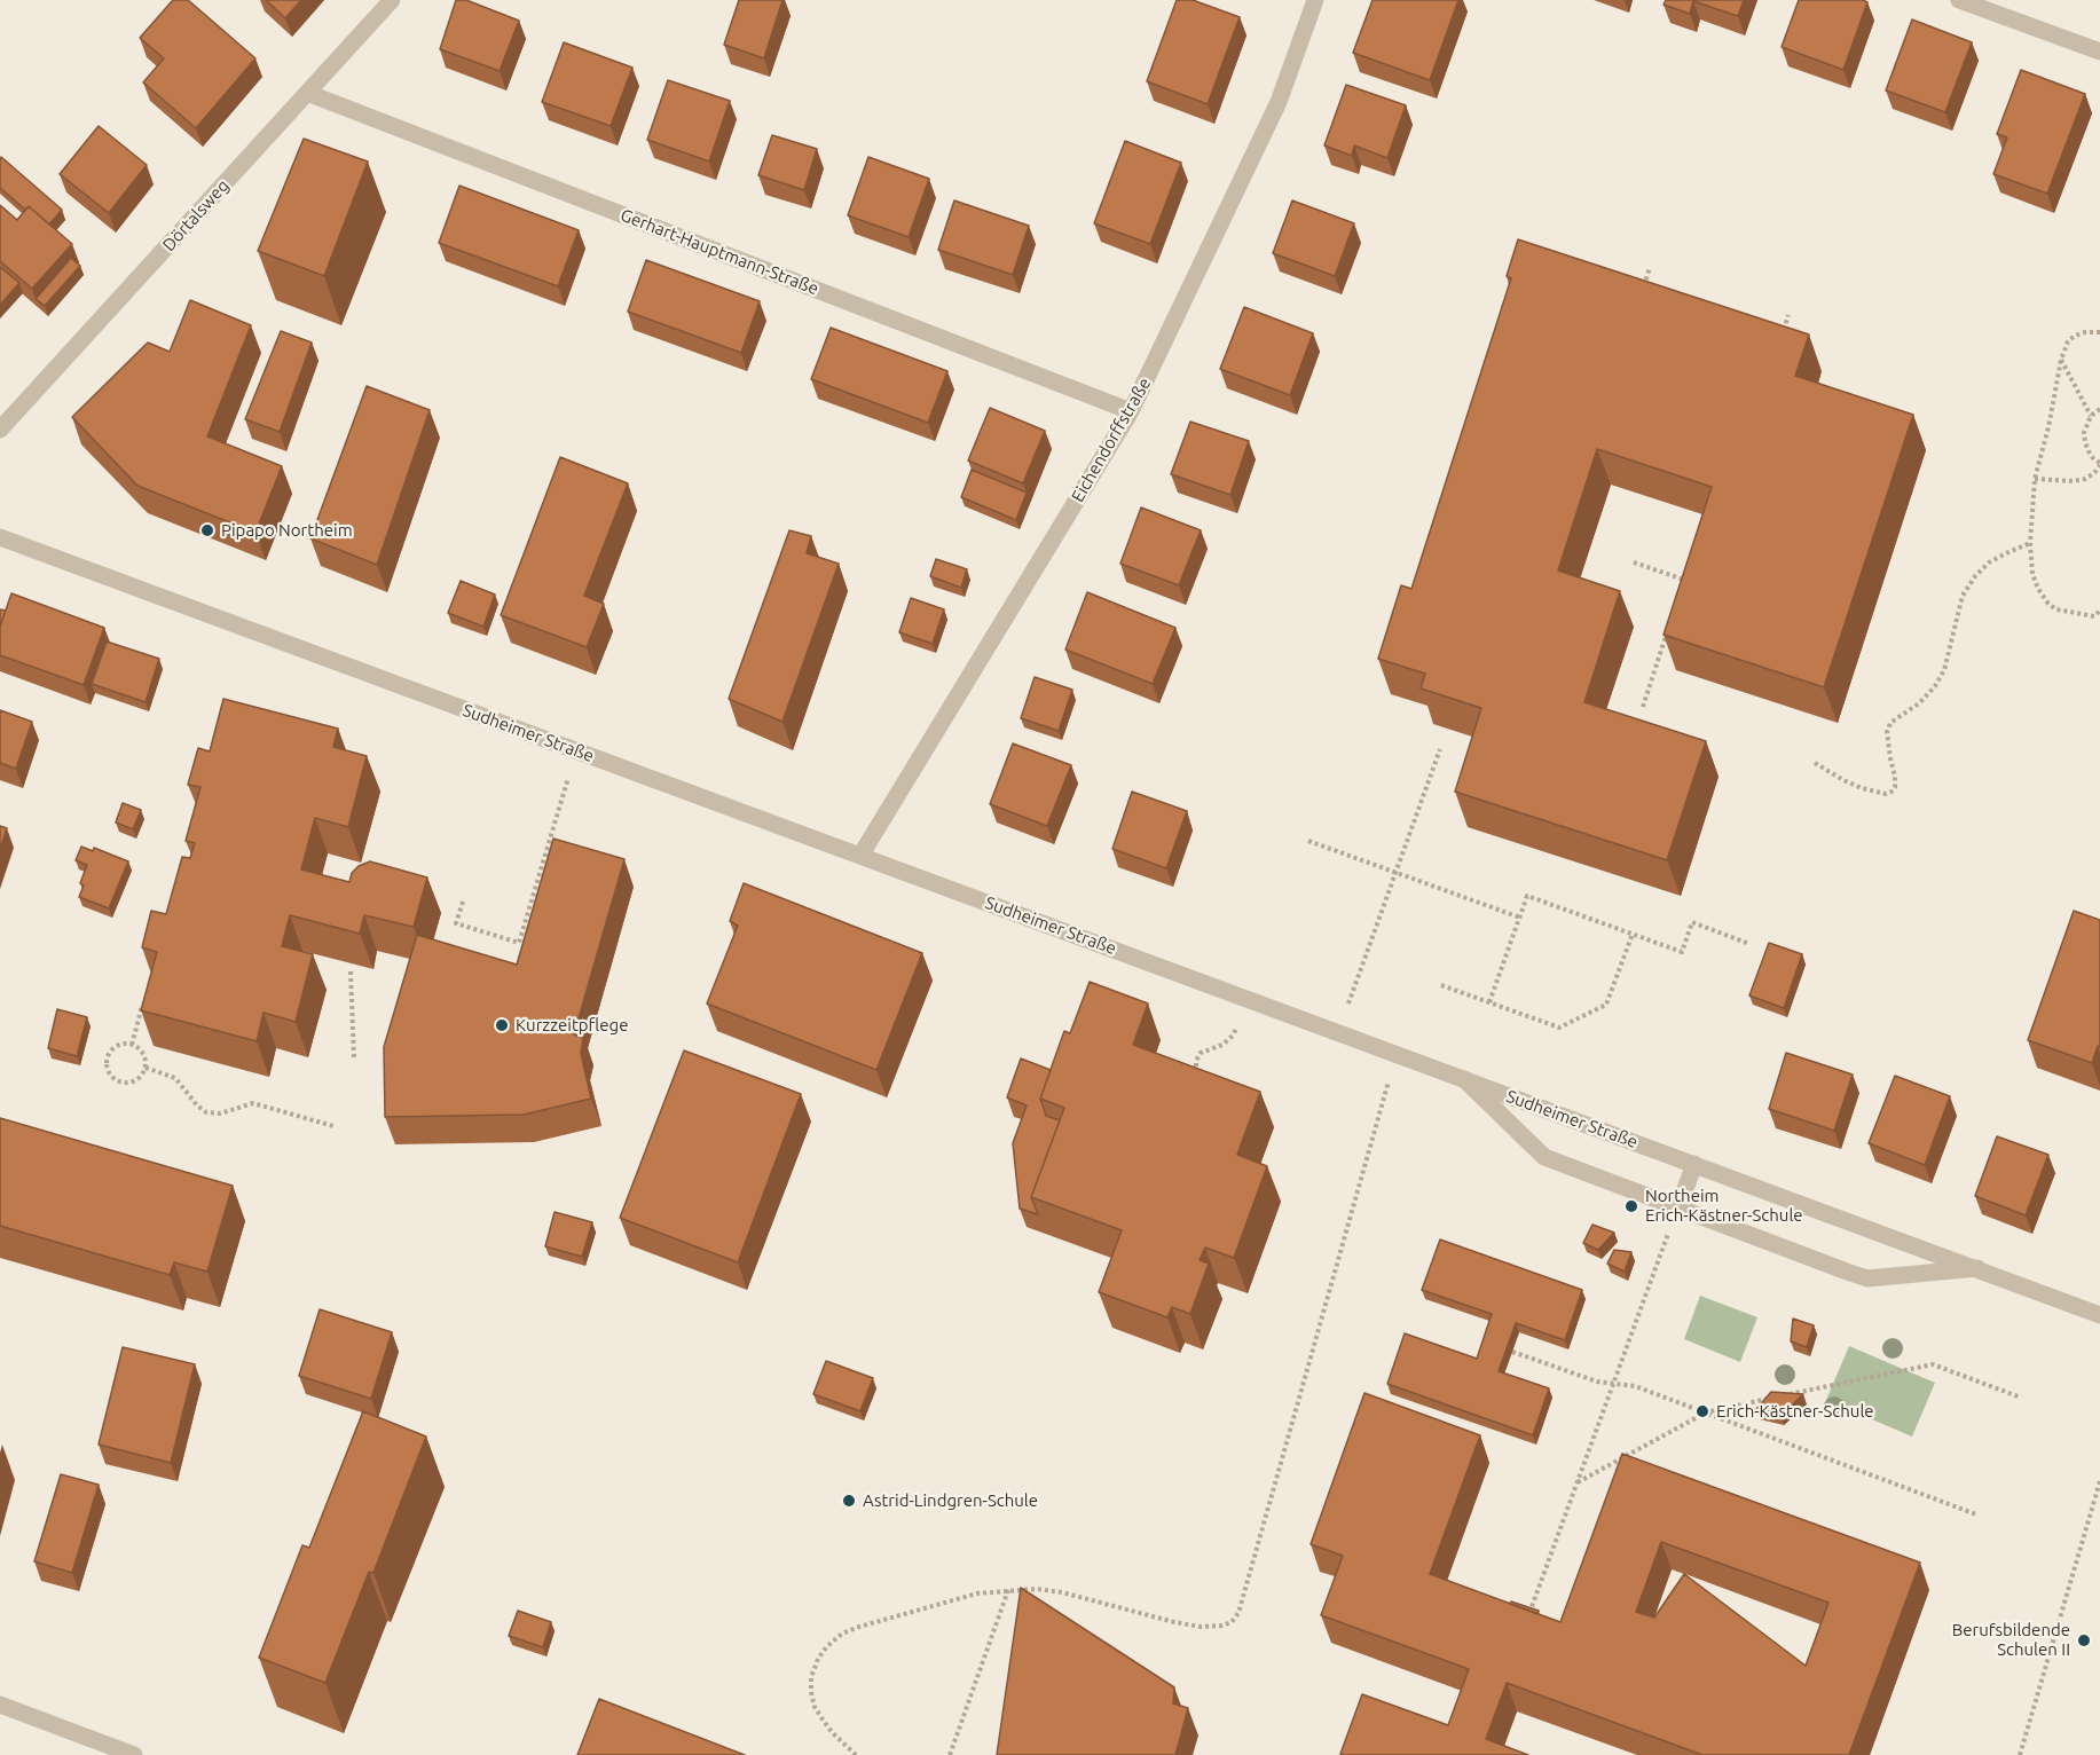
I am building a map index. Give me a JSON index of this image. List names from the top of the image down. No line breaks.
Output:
{"streets":{"street":["Dörtalsweg","Gerhart-Hauptmann-Straße","Eichendorffstraße","Sudheimer Straße"]},"crossings":[["Dörtalsweg","Gerhart-Hauptmann-Straße"],["Gerhart-Hauptmann-Straße","Eichendorffstraße"],["Eichendorffstraße","Sudheimer Straße"]],"places":["Pipapo Northeim","Kurzzeitpflege","Northeim Erich-Kästner-Schule","Erich-Kästner-Schule","Astrid-Lindgren-Schule","Berufsbildende Schulen II"]}
